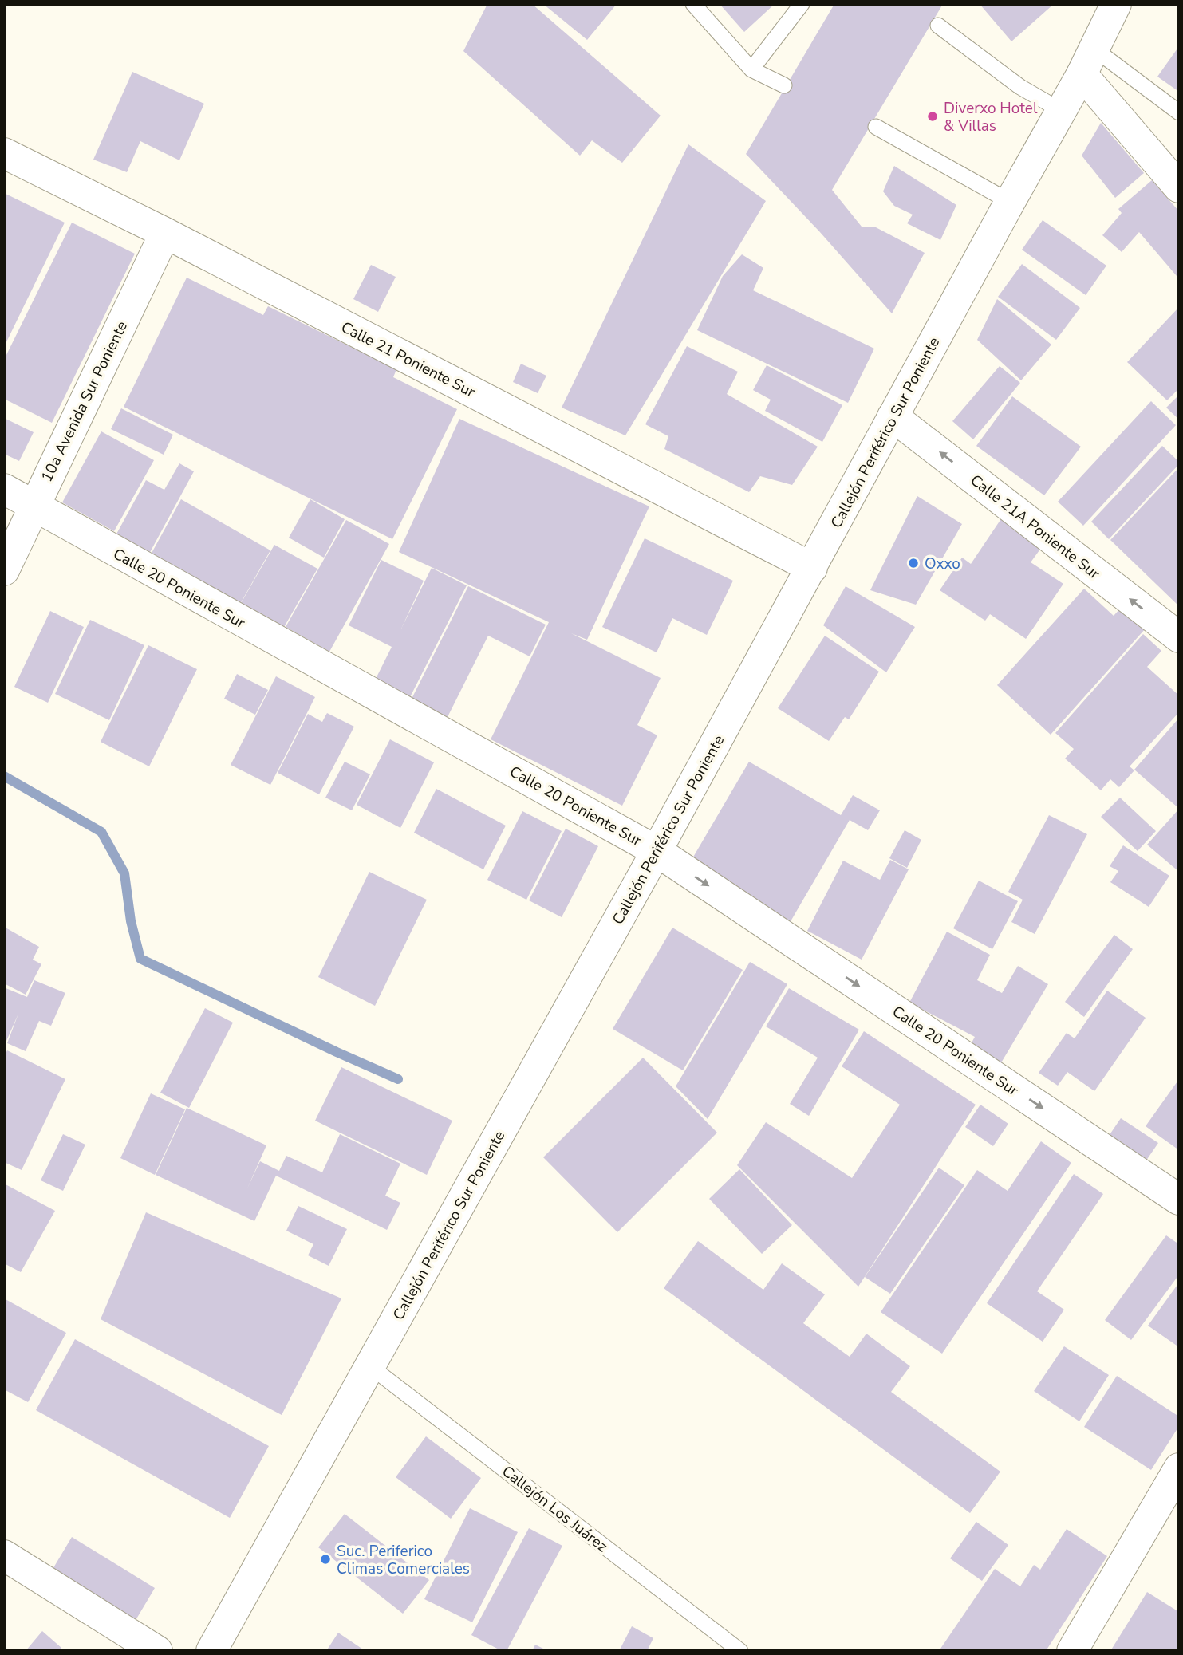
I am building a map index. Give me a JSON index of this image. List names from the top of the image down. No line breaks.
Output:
{"streets":{"street":["Calle 21 Poniente Sur","10a Avenida Sur Poniente","Callejón Periférico Sur Poniente","Calle 21A Poniente Sur","Calle 20 Poniente Sur"],"lane":["Callejón Los Juárez"]},"crossings":[["Calle 21 Poniente Sur","10a Avenida Sur Poniente"],["Calle 21 Poniente Sur","Callejón Periférico Sur Poniente"],["10a Avenida Sur Poniente","Calle 20 Poniente Sur"],["Callejón Periférico Sur Poniente","Calle 21A Poniente Sur"],["Callejón Periférico Sur Poniente","Calle 20 Poniente Sur"],["Callejón Periférico Sur Poniente","Callejón Los Juárez"]],"one_way":["Calle 21A Poniente Sur","Calle 20 Poniente Sur"],"places":["Diverxo Hotel & Villas","Oxxo","Suc. Periferico Climas Comerciales"]}
